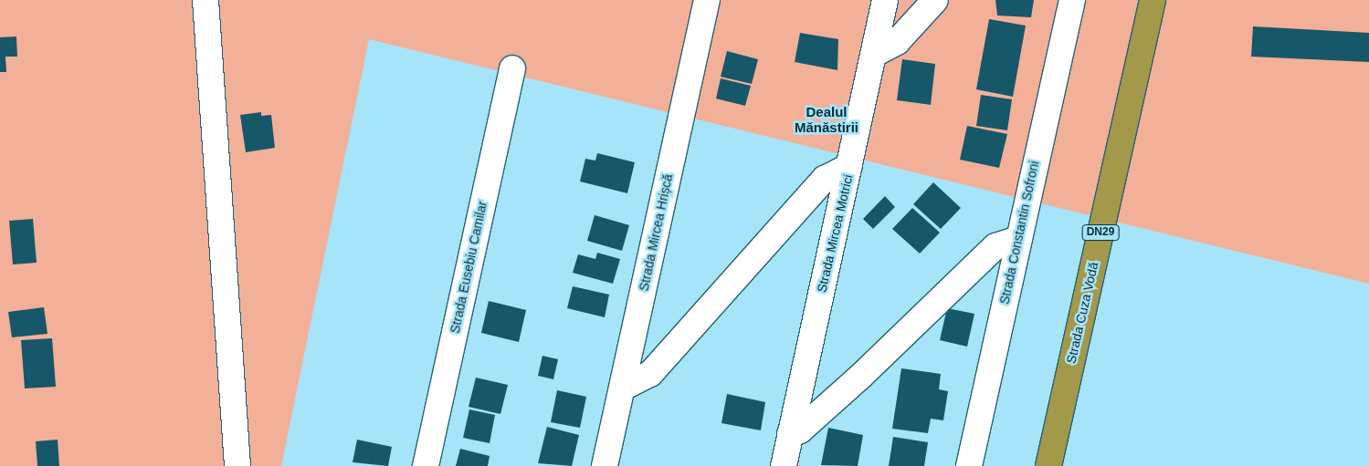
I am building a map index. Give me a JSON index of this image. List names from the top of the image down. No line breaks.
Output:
{"streets":{"highway":["DN29","Strada Cuza Vodă"],"street":["Strada Mircea Hrișcă","Strada Constantin Sofroni","Strada Mircea Motrici","Strada Eusebiu Camilar"]},"districts":["Dealul Mănăstirii"]}
